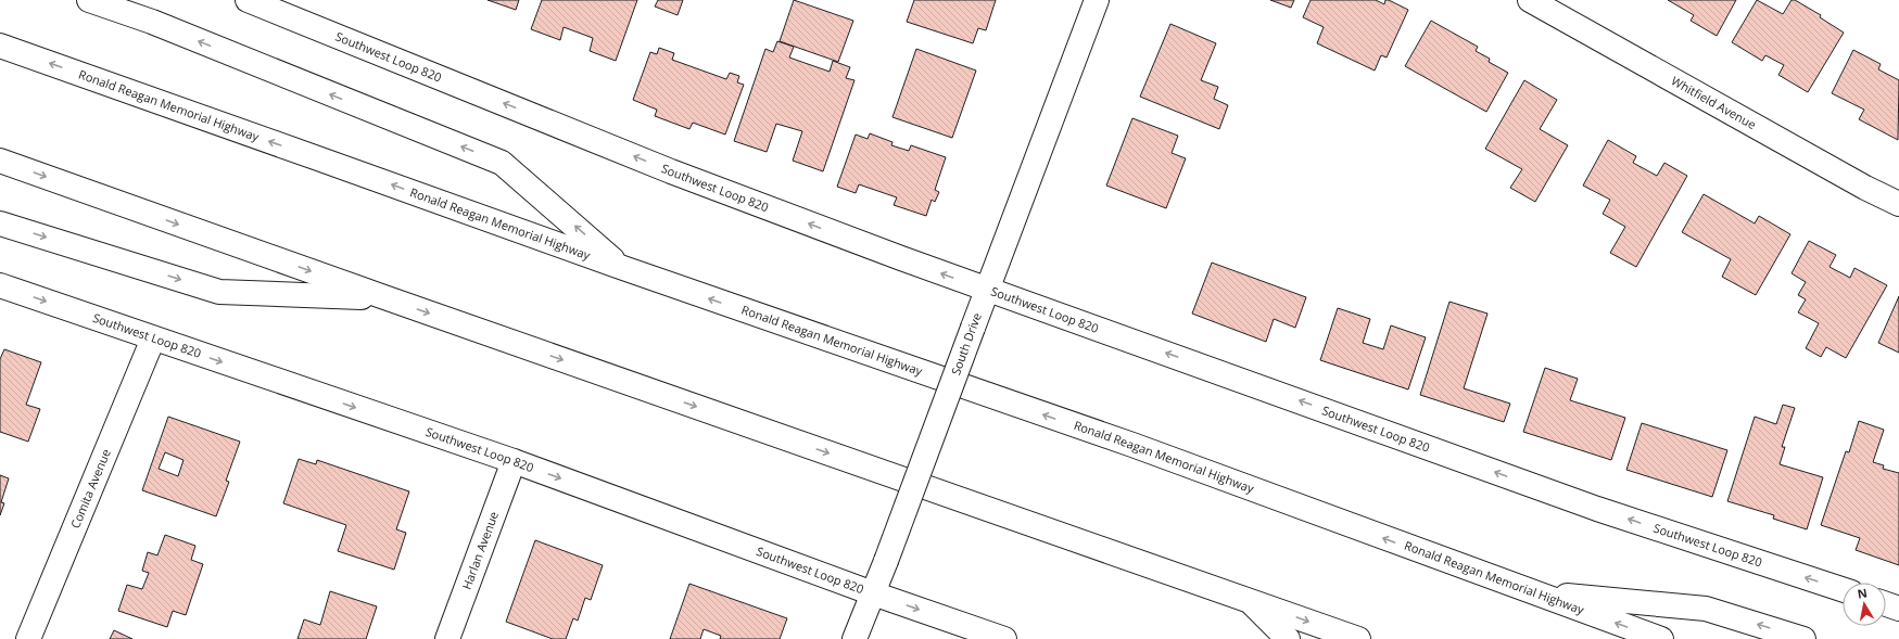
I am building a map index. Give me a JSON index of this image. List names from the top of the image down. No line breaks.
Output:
{"streets":{"main road":["Southwest Loop 820","Whitfield Avenue","Ronald Reagan Memorial Highway","South Drive","Comita Avenue","Harlan Avenue"]},"crossings":[["Southwest Loop 820","South Drive"],["Southwest Loop 820","Comita Avenue"],["Southwest Loop 820","Harlan Avenue"]],"north":"top"}
